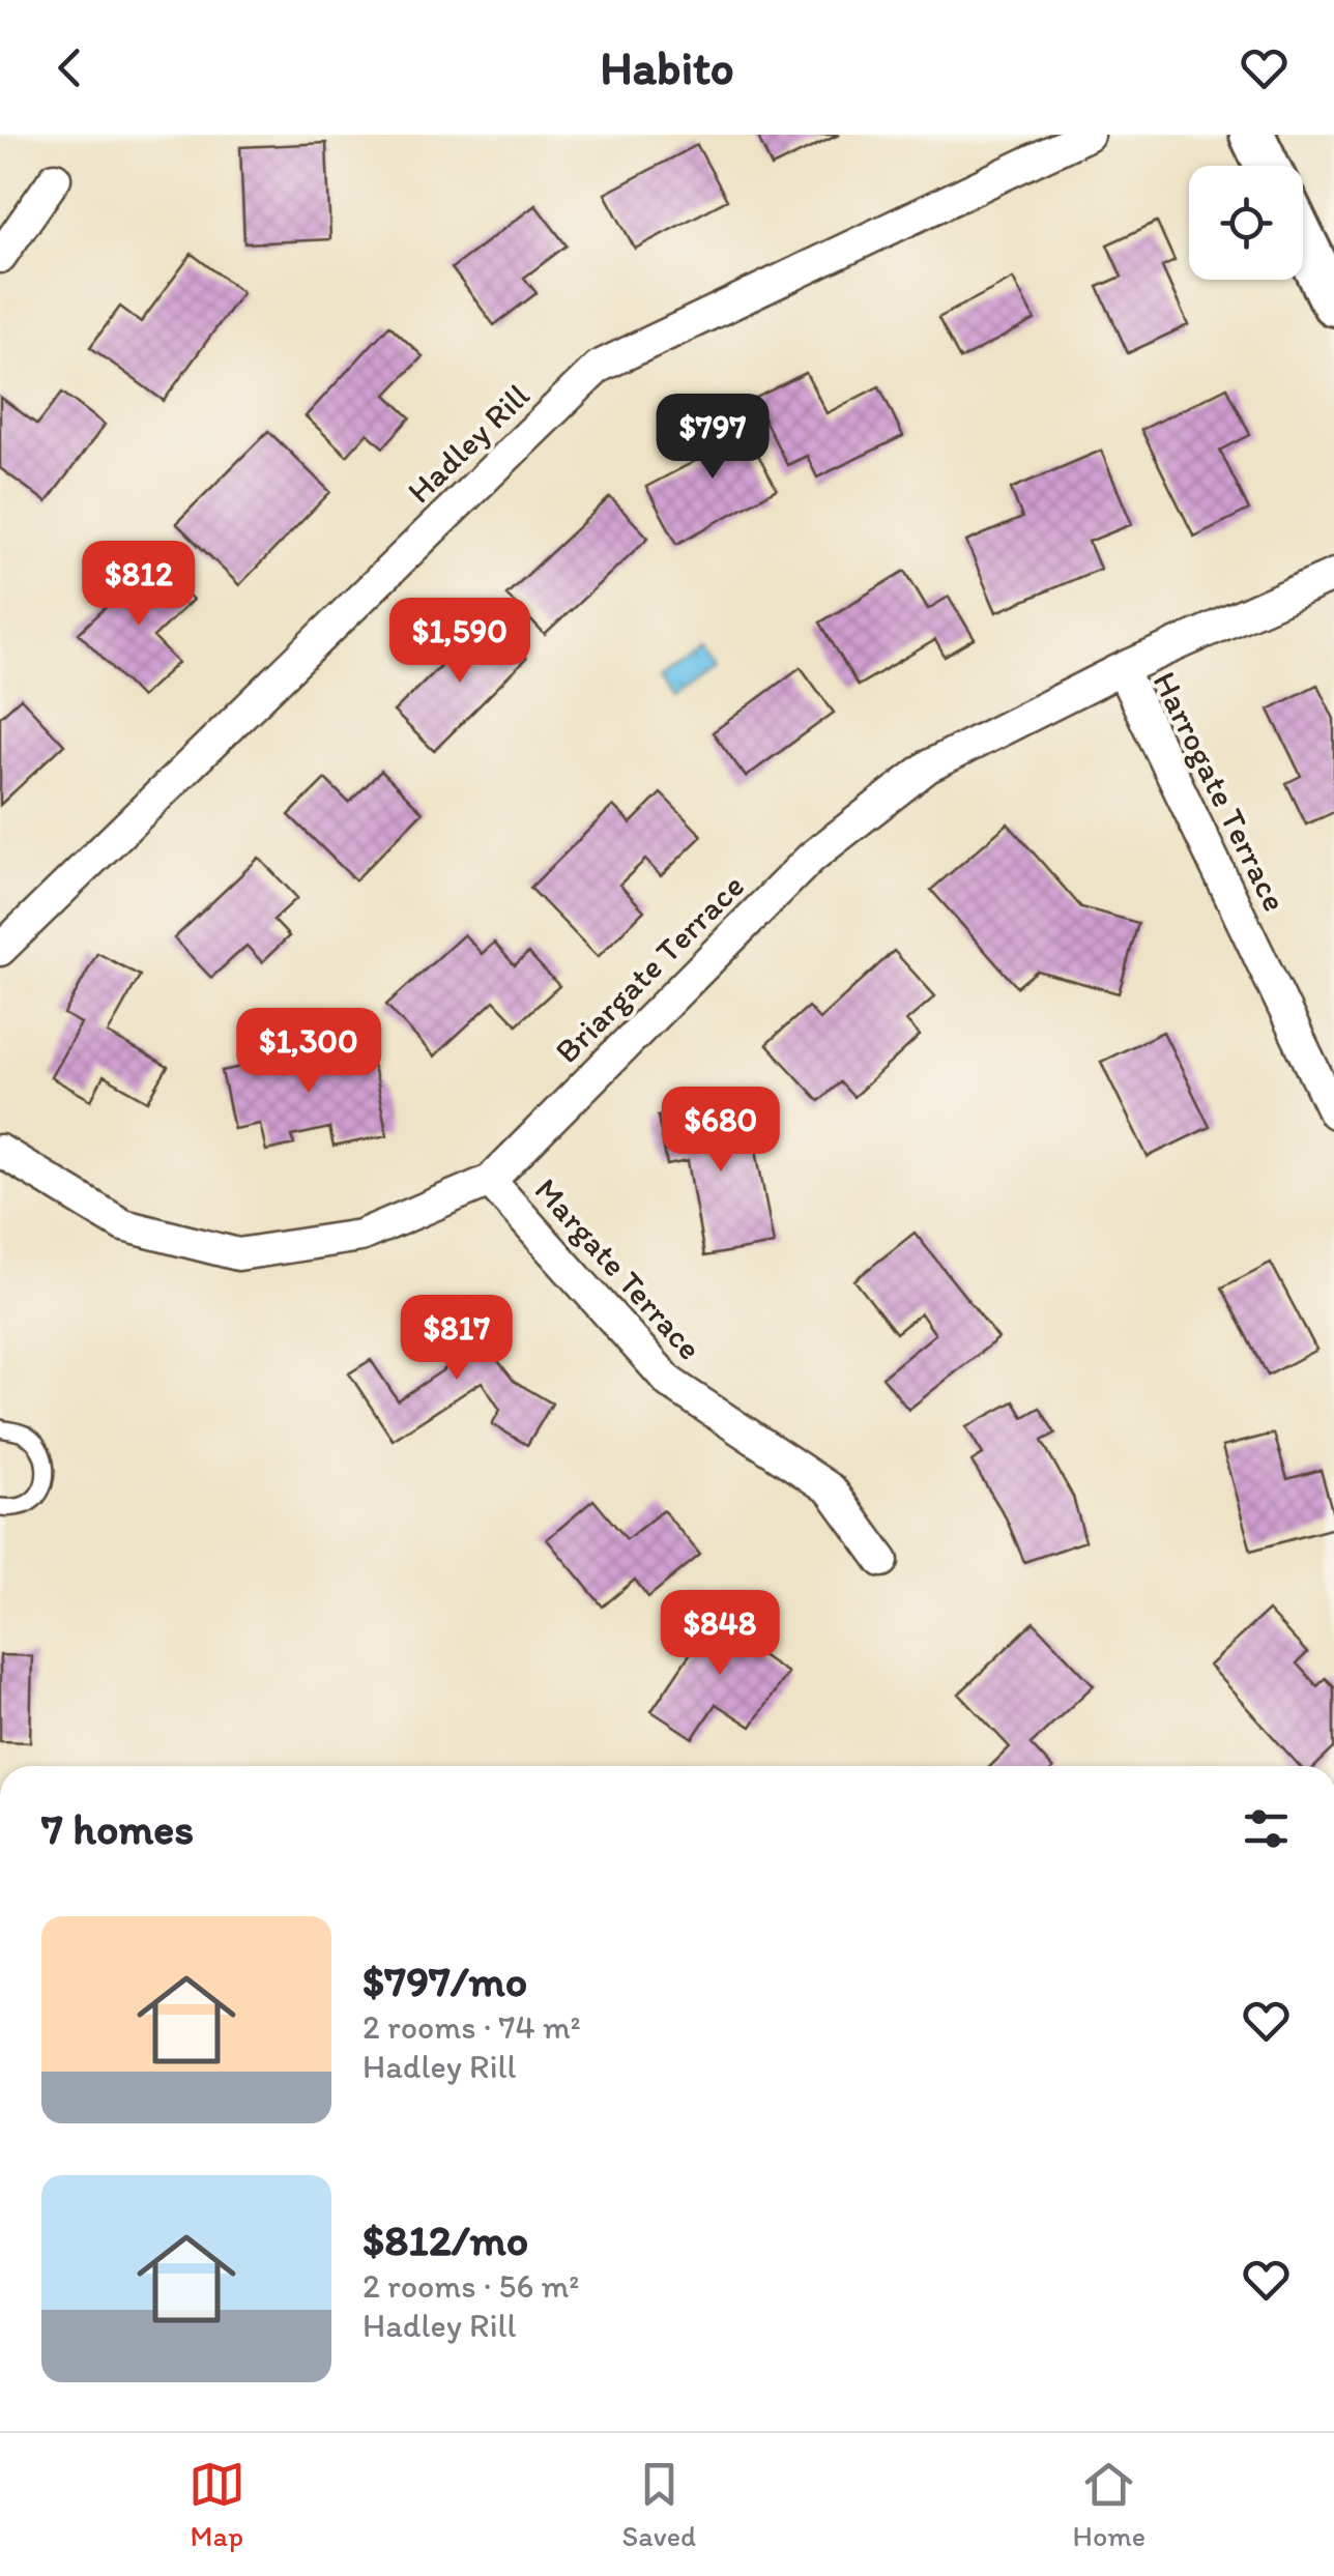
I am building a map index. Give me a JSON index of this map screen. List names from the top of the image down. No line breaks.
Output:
{"streets":{"street":["Hadley Rill","Harrogate Terrace","Briargate Terrace","Margate Terrace"]},"crossings":[["Harrogate Terrace","Briargate Terrace"],["Briargate Terrace","Margate Terrace"]],"page":{"header":"Habito","price":["$797","$812","$1,590","$1,300","$680","$817","$848"],"heading":"7 homes","list":[{"name":"$797/mo","note":"2 rooms · 74 m² · Hadley Rill"},{"name":"$812/mo","note":"2 rooms · 56 m² · Hadley Rill"}],"tabs":["Map","Saved","Home"]}}
